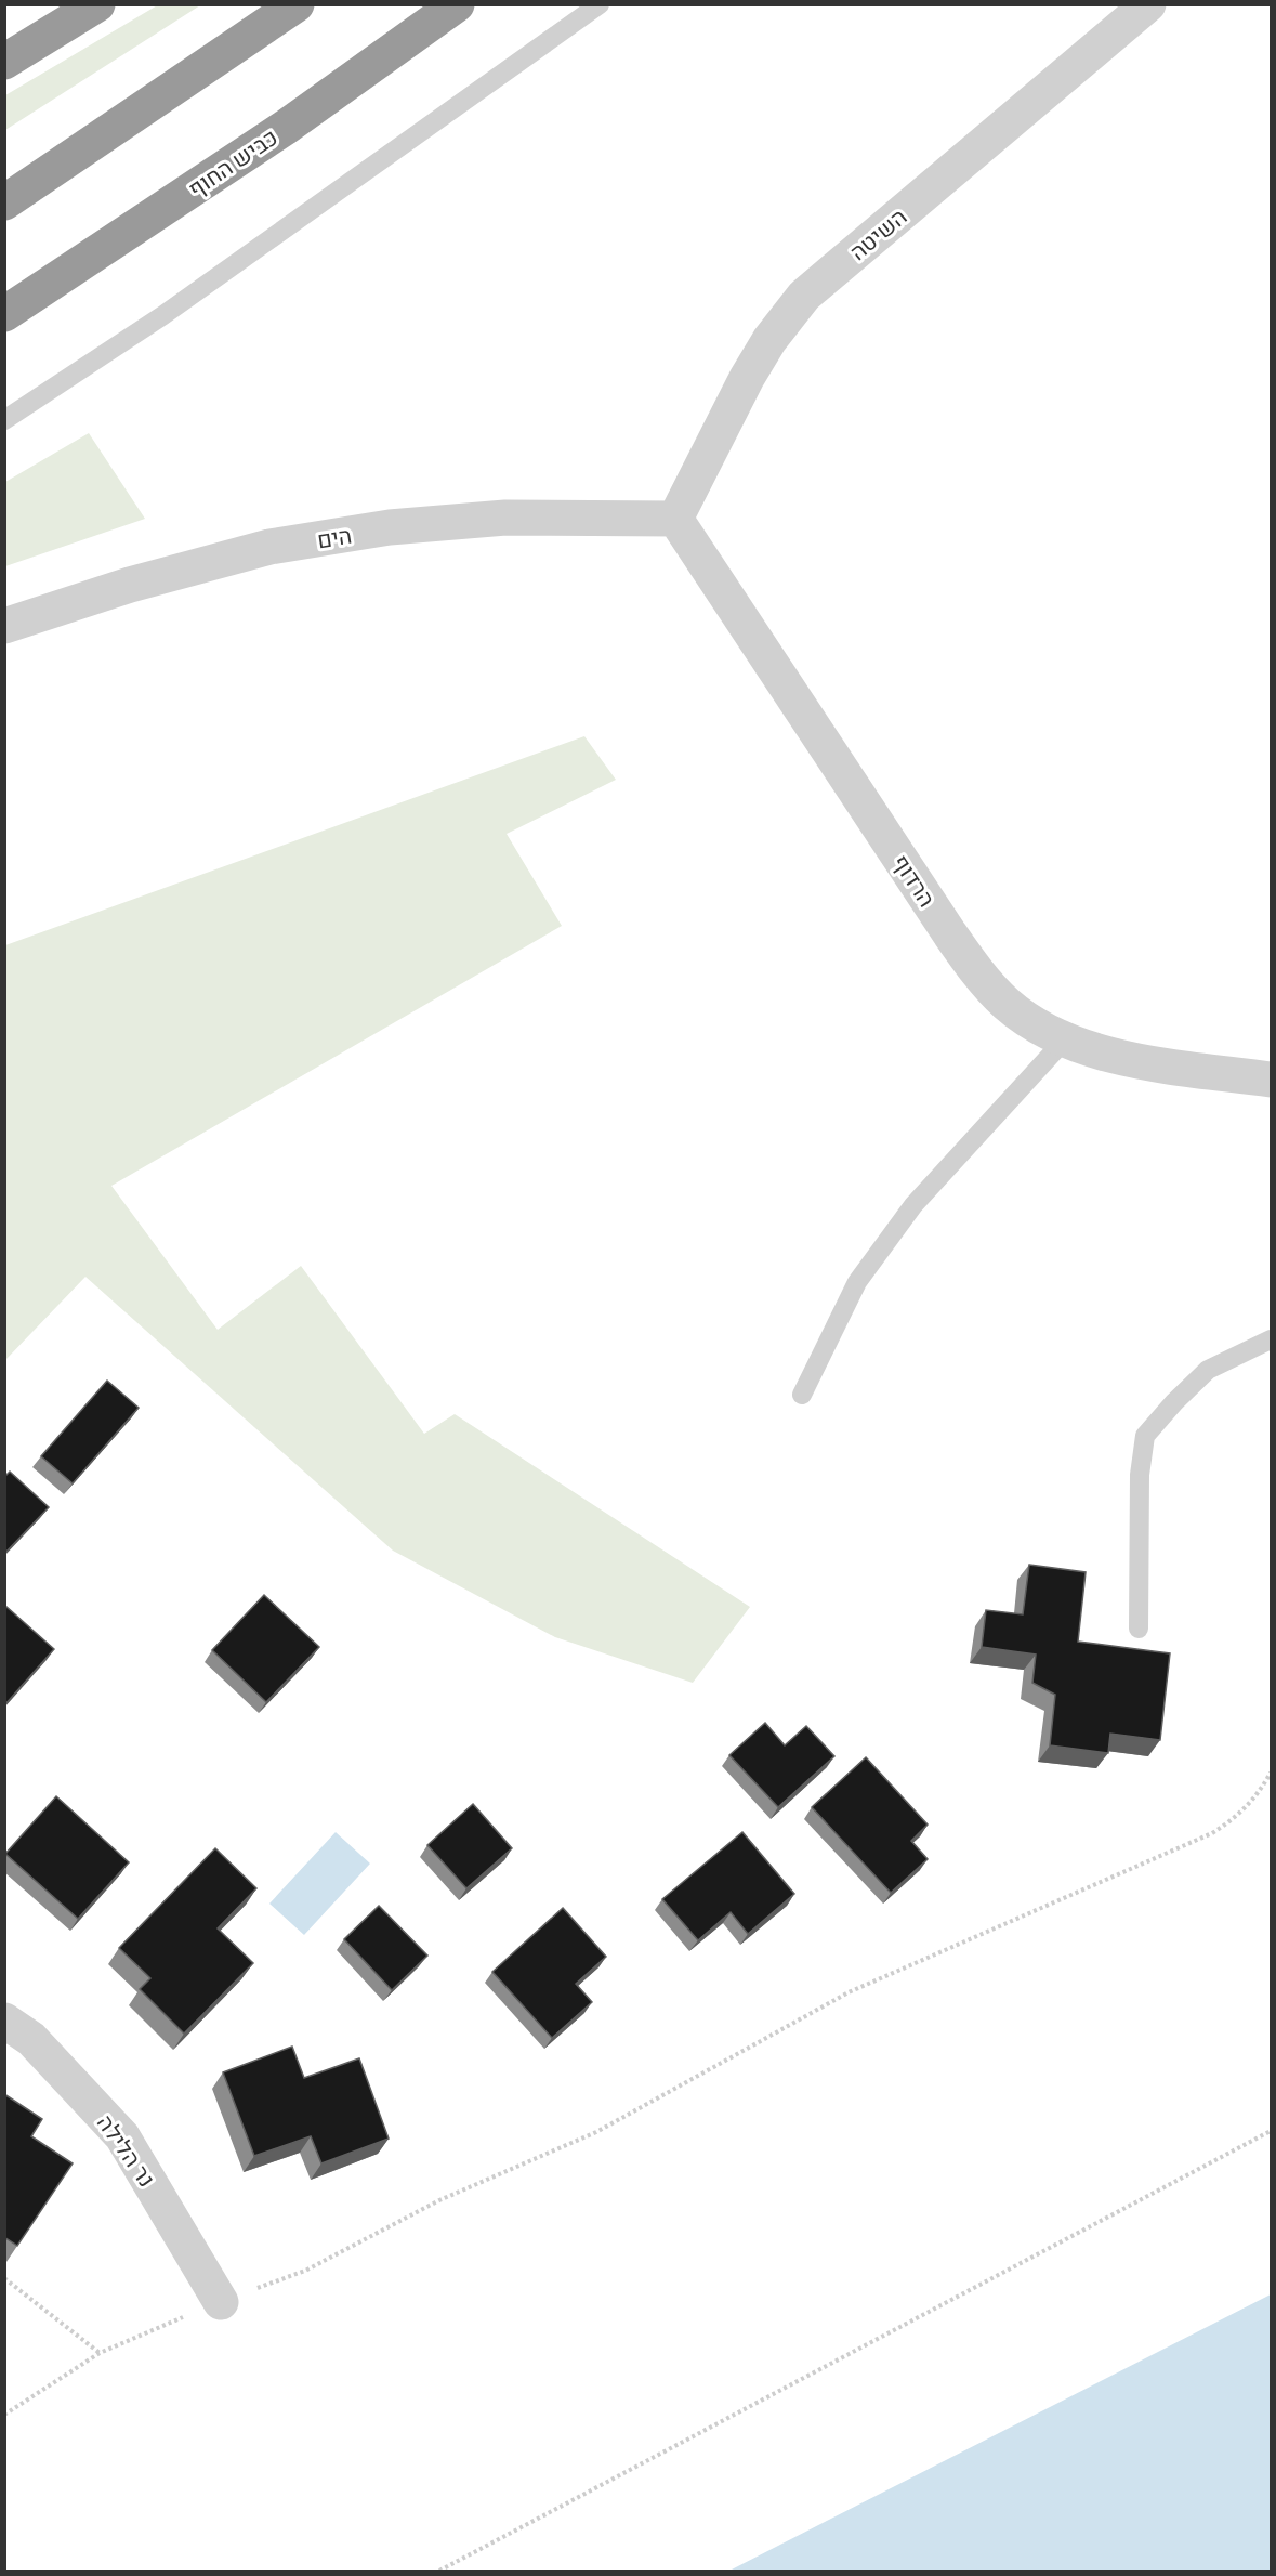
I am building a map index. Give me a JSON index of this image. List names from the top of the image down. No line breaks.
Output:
{"streets":{"highway":["כביש החוף"],"street":["השיטה","הים","הרדוף","נר הלילה"]},"crossings":[["השיטה","הים"],["השיטה","הרדוף"],["הים","הרדוף"]]}
